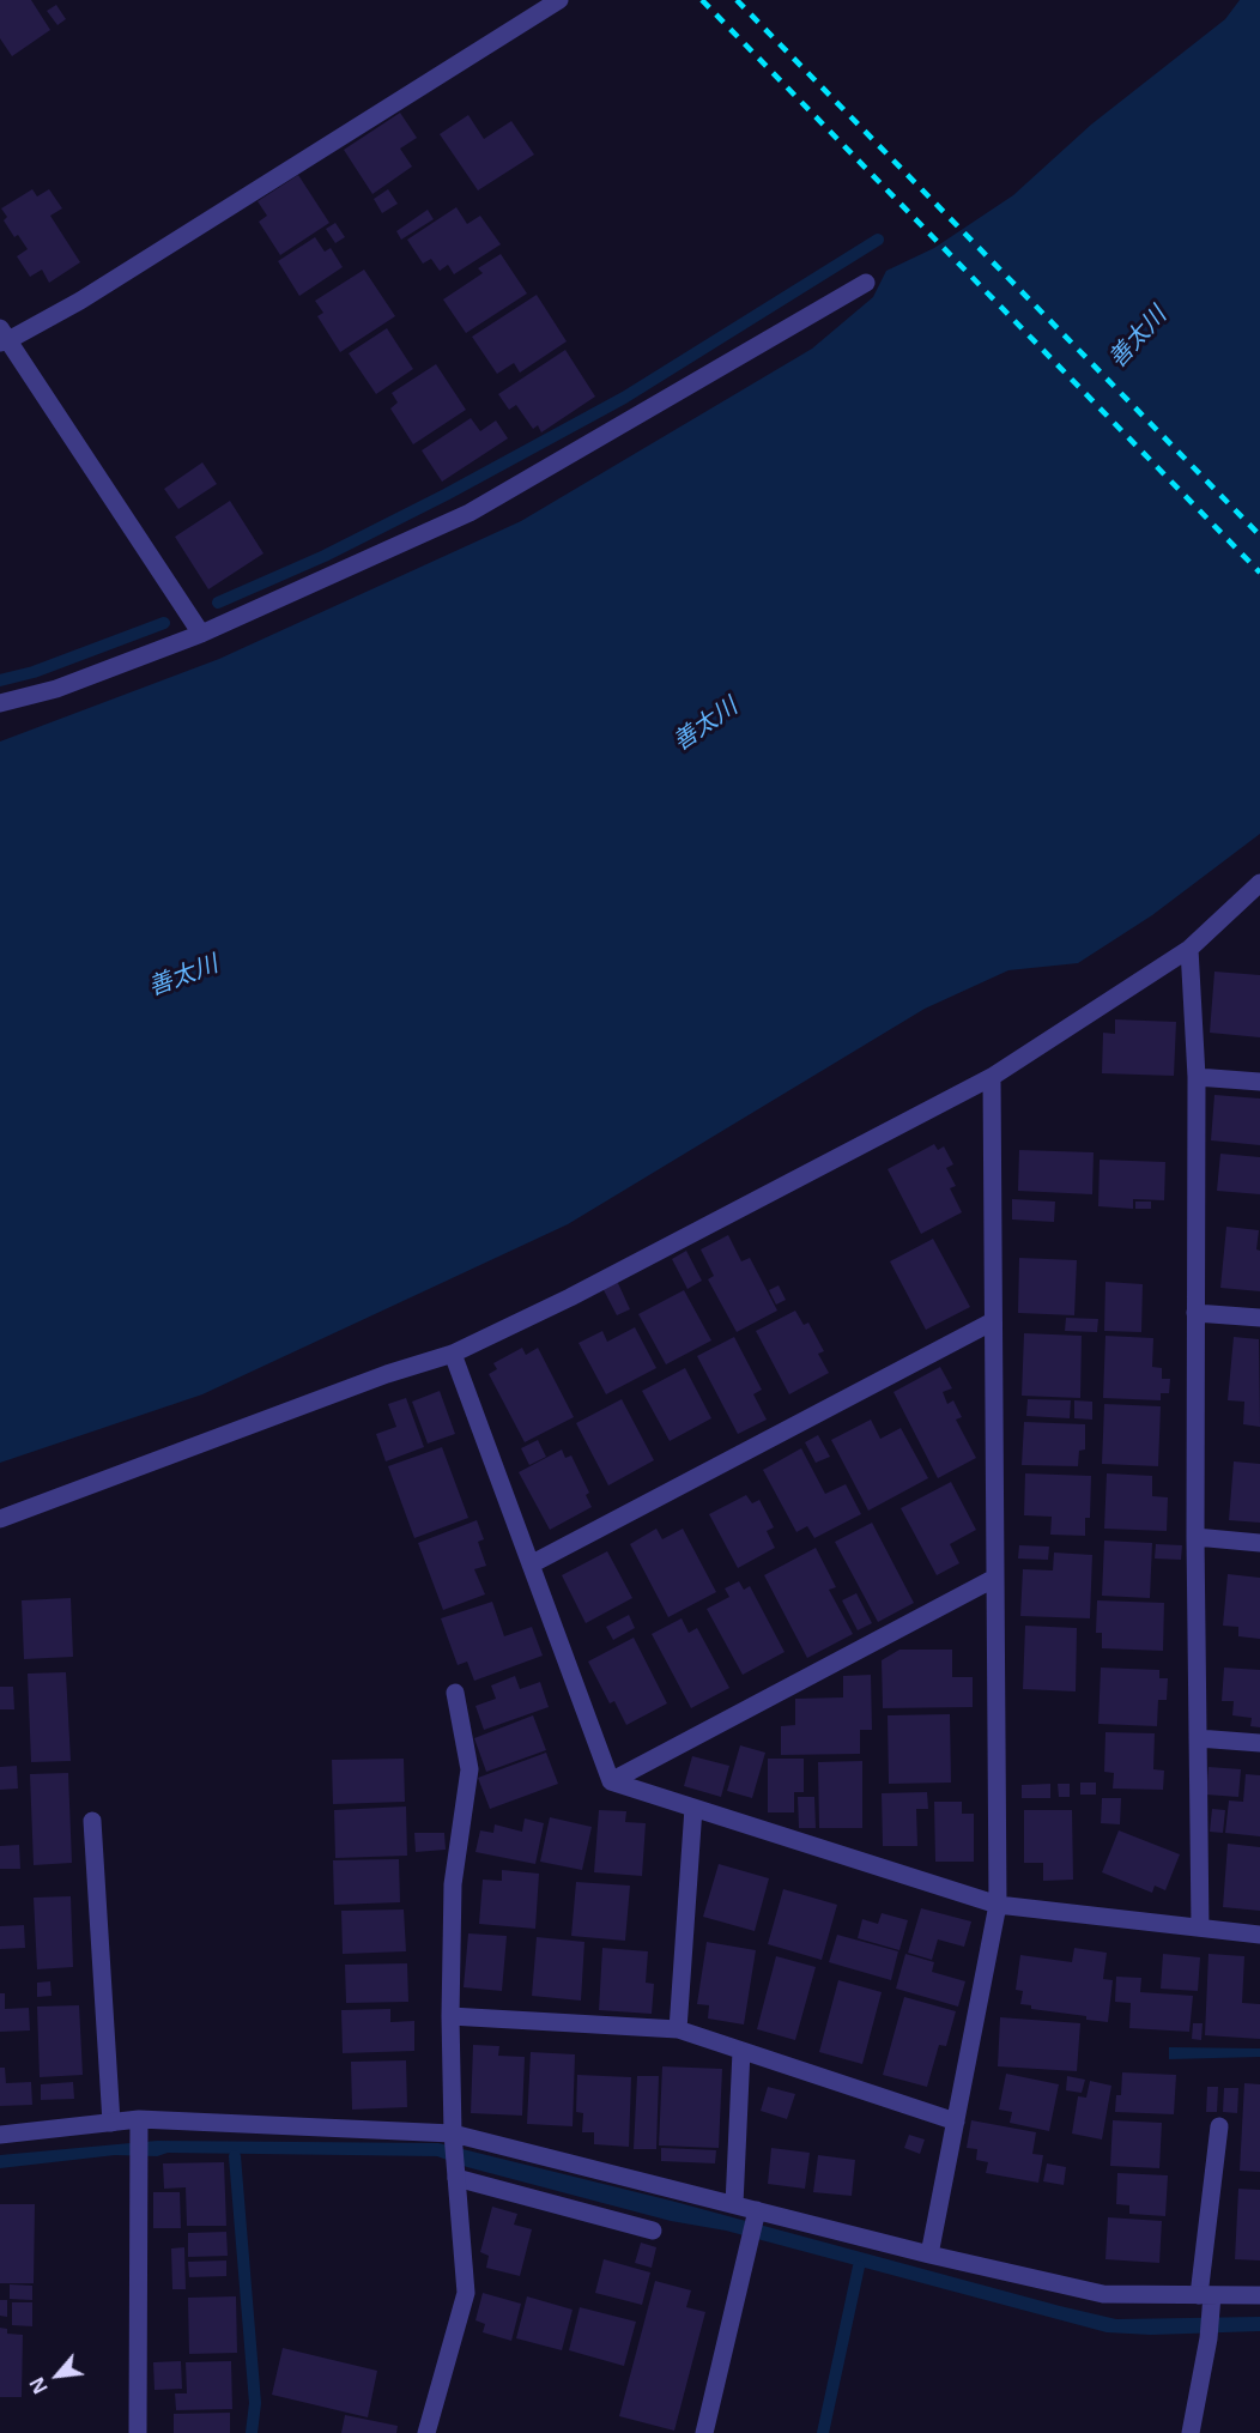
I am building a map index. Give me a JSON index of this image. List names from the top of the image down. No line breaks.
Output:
{"water":["善太川"],"north":"bottom left"}
